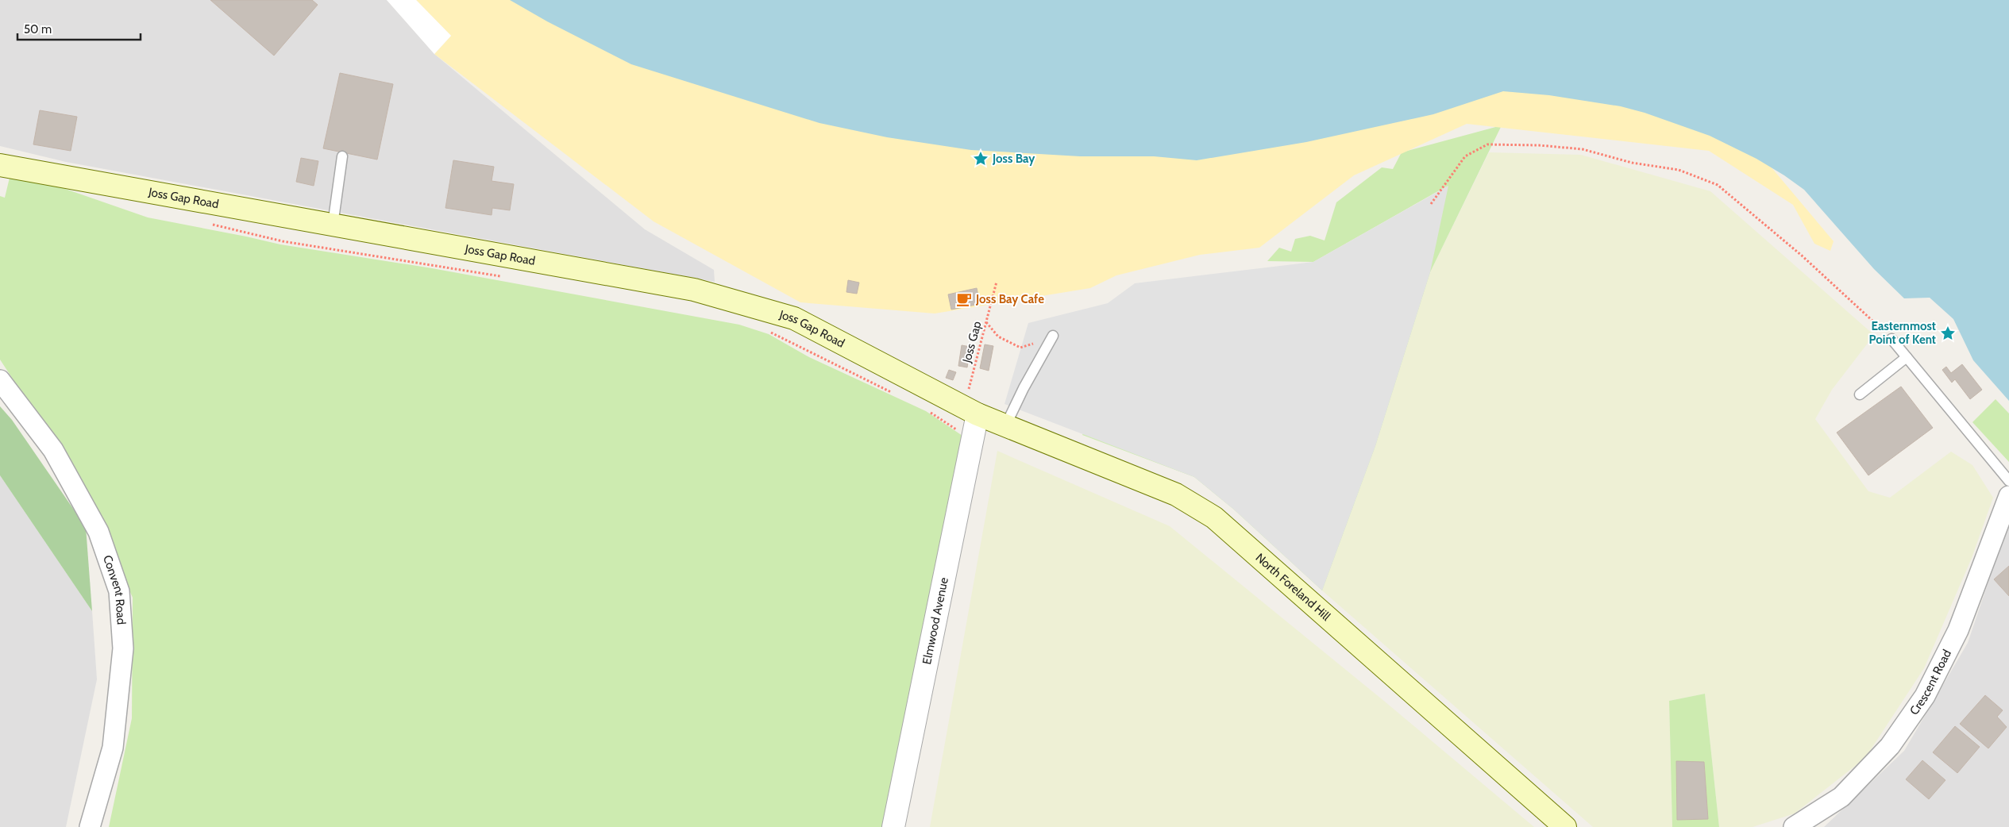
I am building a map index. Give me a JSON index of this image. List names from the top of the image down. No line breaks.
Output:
{"streets":{"main road":["Joss Gap Road","North Foreland Hill"],"street":["Convent Road","Elmwood Avenue","Crescent Road"],"path":["Joss Gap"]},"crossings":[["Joss Gap Road","Joss Gap"],["Joss Gap Road","North Foreland Hill"],["Joss Gap Road","Elmwood Avenue"],["Joss Gap","North Foreland Hill"],["Joss Gap","Elmwood Avenue"],["North Foreland Hill","Elmwood Avenue"]],"places":{"place":["Joss Bay","Easternmost Point of Kent"],"cafe":["Joss Bay Cafe"]},"scale_bar":"50 m"}
